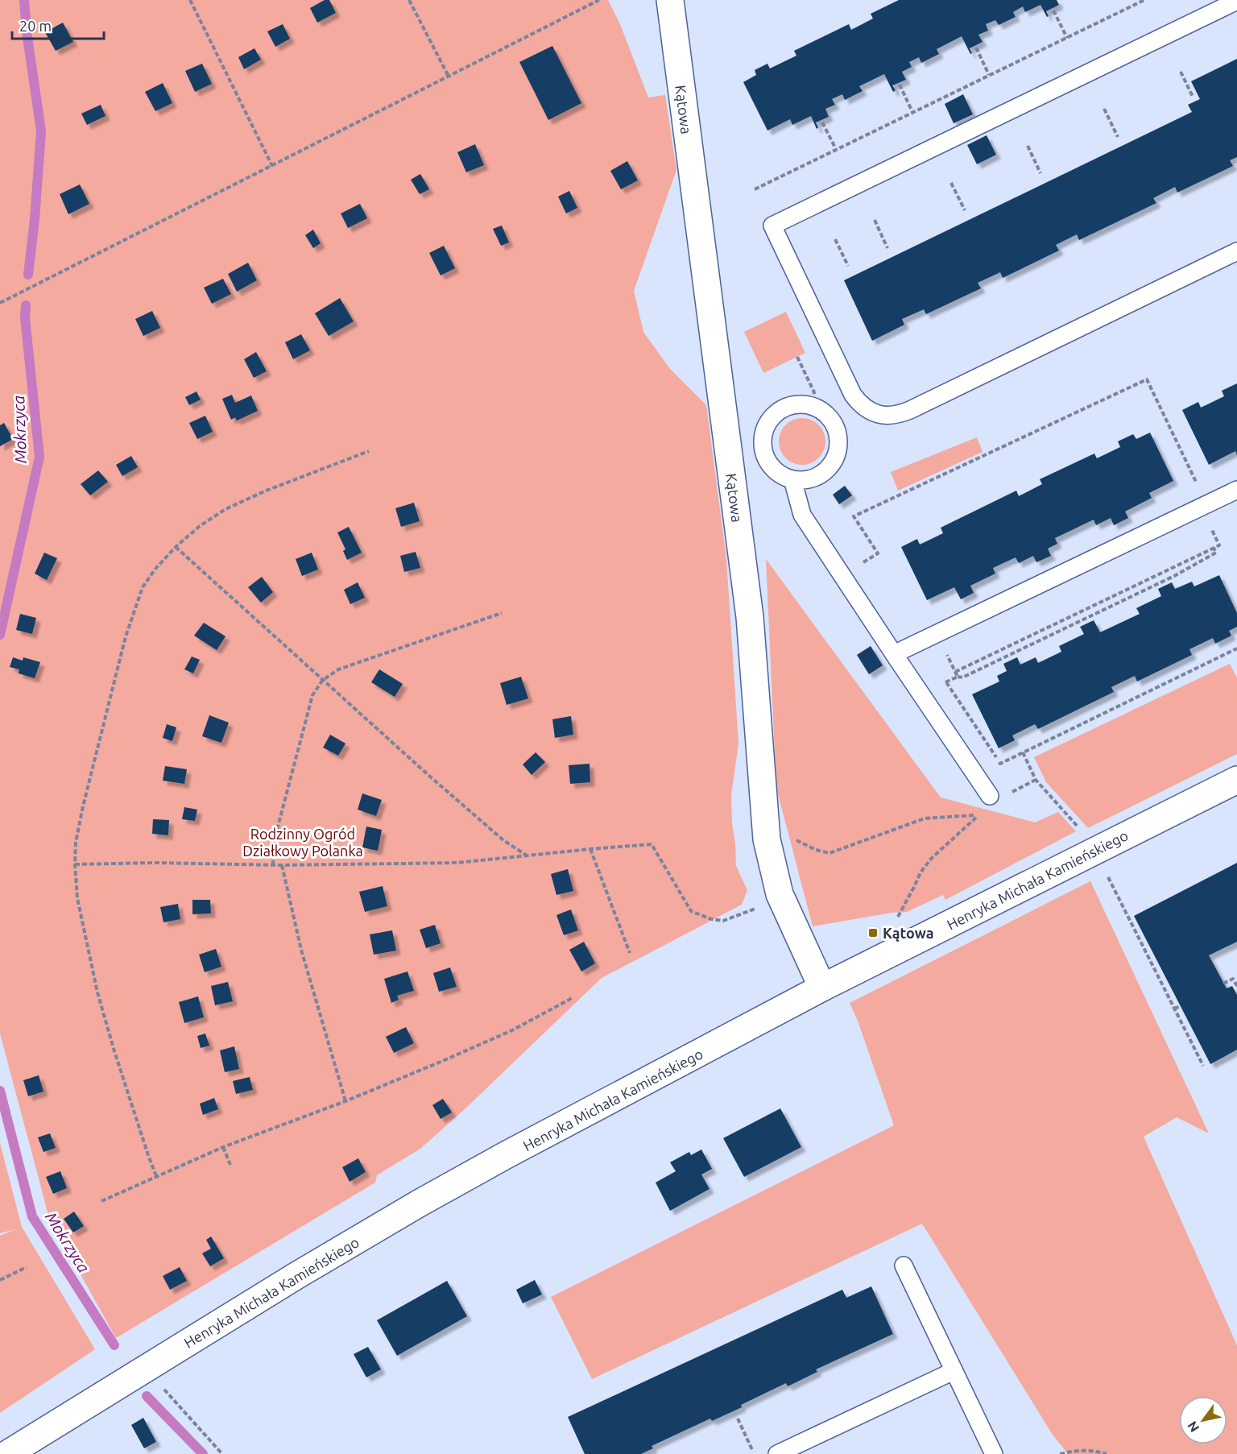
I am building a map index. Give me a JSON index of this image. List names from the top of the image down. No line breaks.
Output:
{"streets":{"street":["Kątowa","Henryka Michała Kamieńskiego"]},"crossings":[["Kątowa","Henryka Michała Kamieńskiego"]],"water":["Mokrzyca"],"parks":["Rodzinny Ogród Działkowy Polanka"],"places":{"transit":["Kątowa"]},"scale_bar":"20 m","north":"bottom left"}
